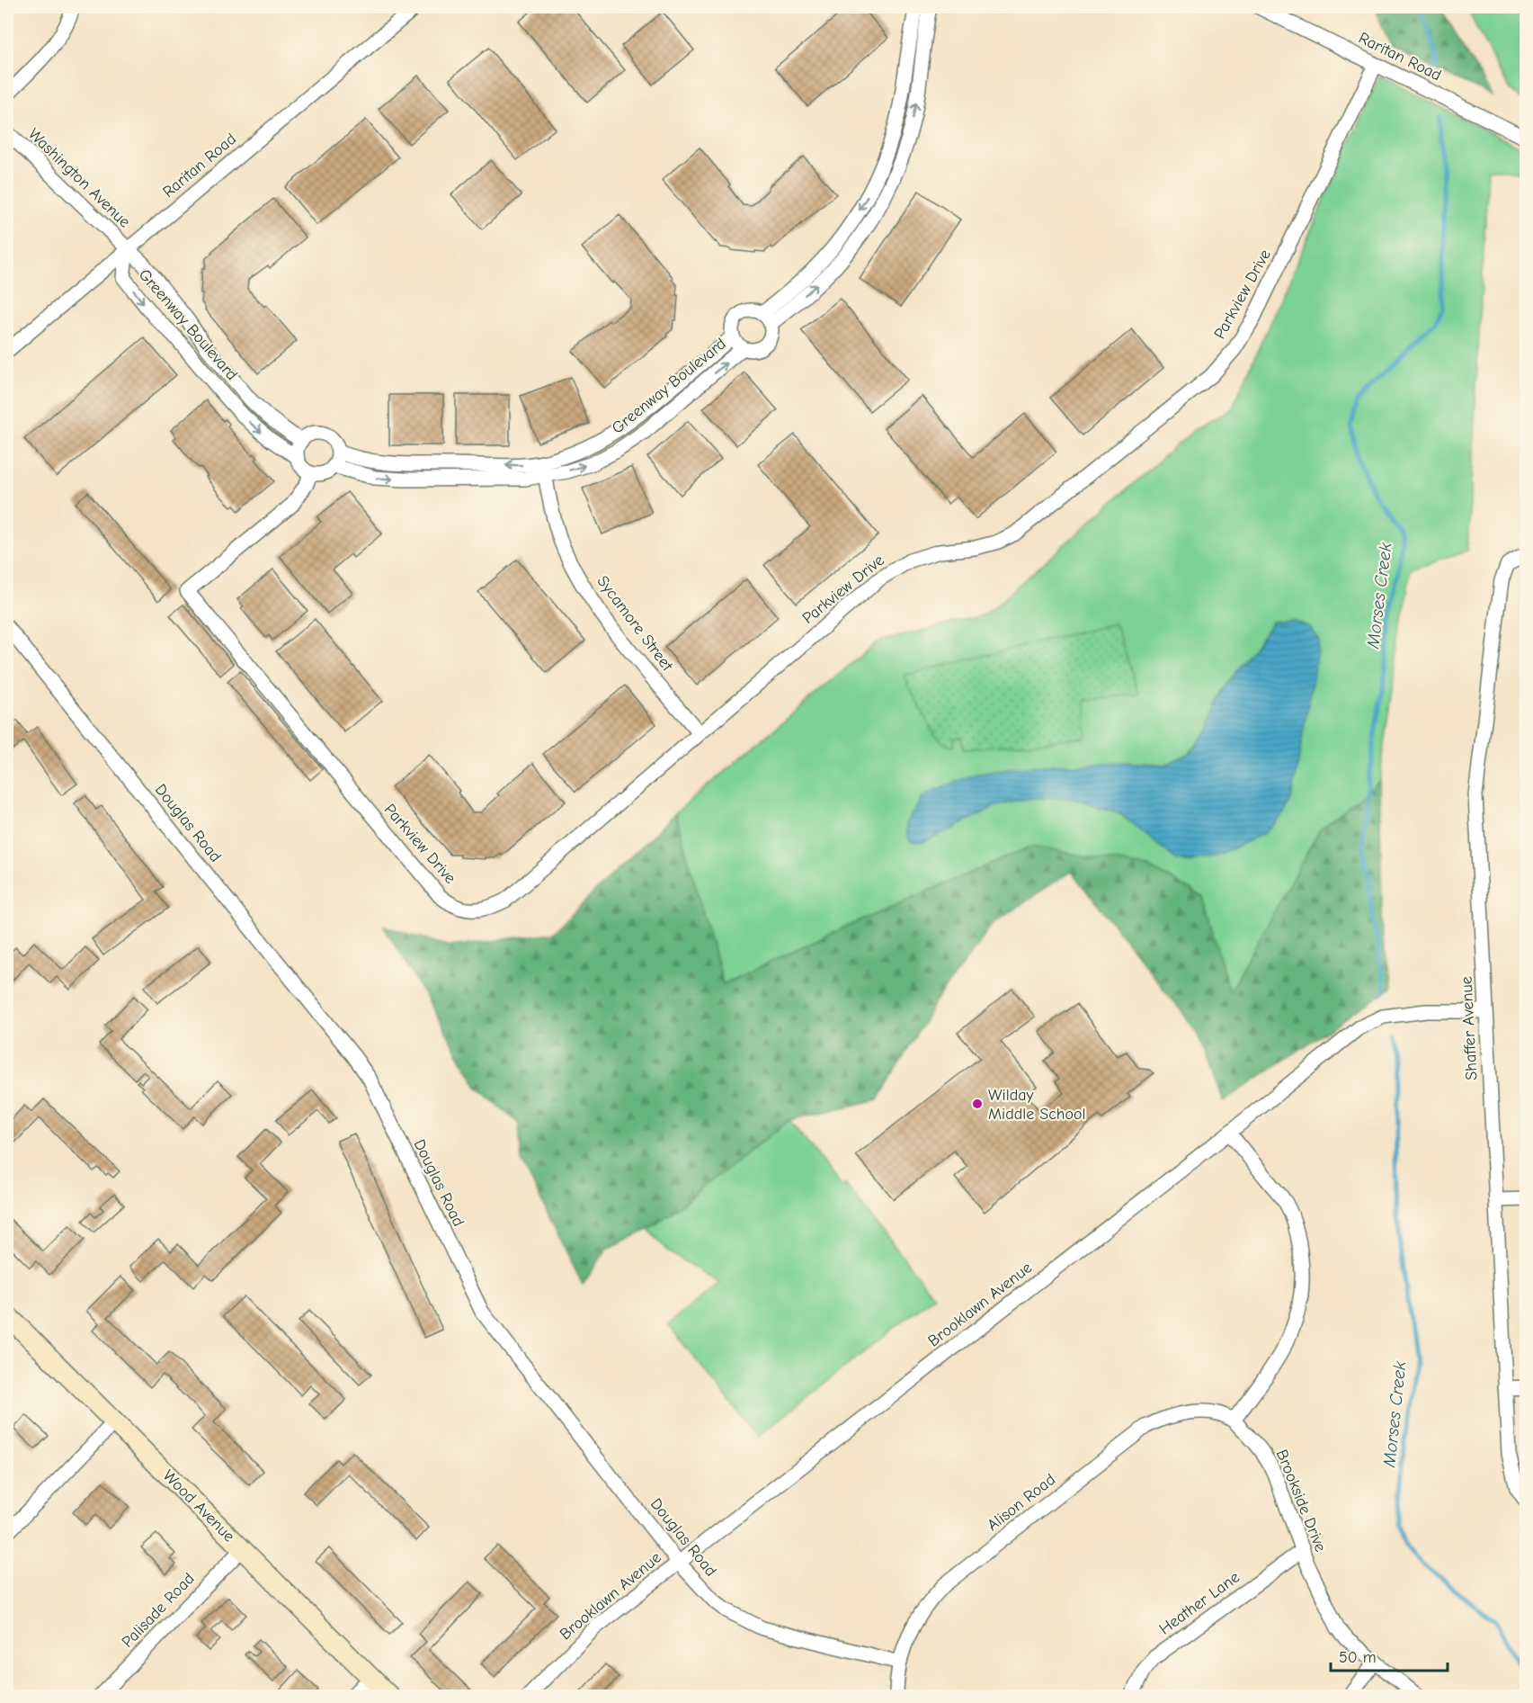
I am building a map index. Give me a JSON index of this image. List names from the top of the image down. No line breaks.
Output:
{"streets":{"main road":["Wood Avenue"],"street":["Raritan Road","Washington Avenue","Parkview Drive","Greenway Boulevard","Sycamore Street","Douglas Road","Shaffer Avenue","Brooklawn Avenue","Brookside Drive","Alison Road","Heather Lane","Palisade Road"]},"crossings":[["Raritan Road","Washington Avenue"],["Raritan Road","Parkview Drive"],["Raritan Road","Greenway Boulevard"],["Washington Avenue","Greenway Boulevard"],["Parkview Drive","Greenway Boulevard"],["Parkview Drive","Sycamore Street"],["Greenway Boulevard","Sycamore Street"],["Douglas Road","Brooklawn Avenue"],["Douglas Road","Alison Road"],["Shaffer Avenue","Brooklawn Avenue"],["Brookside Drive","Alison Road"],["Brookside Drive","Heather Lane"],["Wood Avenue","Palisade Road"]],"water":["Morses Creek"],"places":["Wilday Middle School"],"scale_bar":"50 m"}
